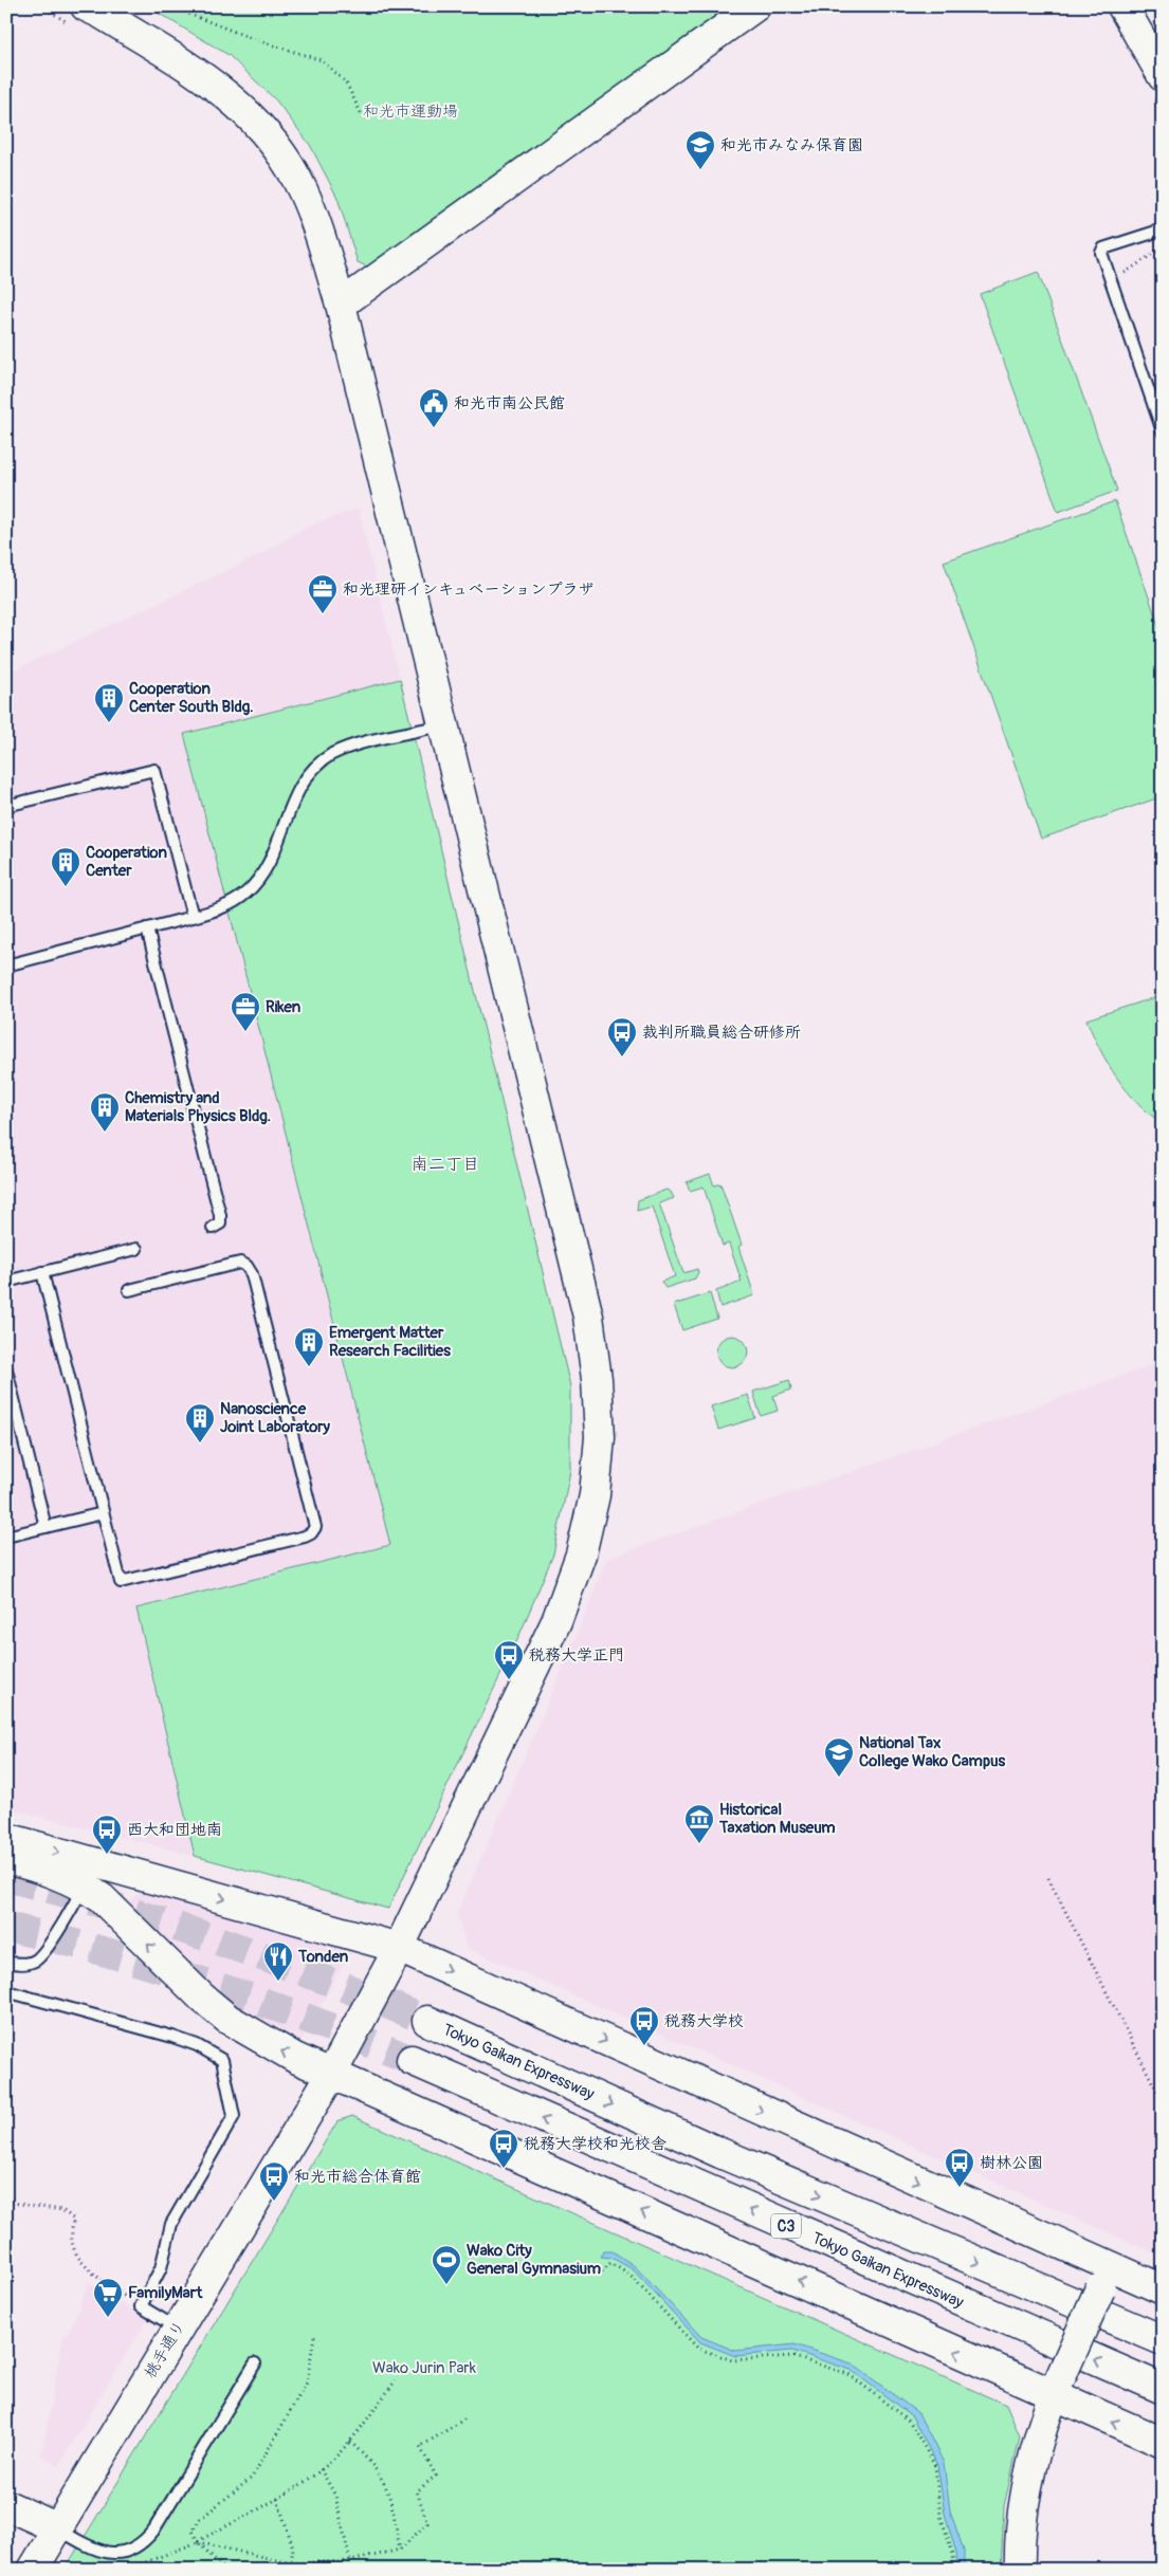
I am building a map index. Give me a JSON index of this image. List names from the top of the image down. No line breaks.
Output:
{"streets":{"main road":["Tokyo Gaikan Expressway","C3","桃手通り"]},"districts":["南二丁目"],"parks":["和光市運動場","Wako Jurin Park"],"places":{"school or university":["和光市みなみ保育園","National Tax College Wako Campus"],"public building":["和光市南公民館"],"office":["和光理研インキュベーションプラザ","Riken"],"building":["Cooperation Center South Bldg.","Cooperation Center","Chemistry and Materials Physics Bldg.","Emergent Matter Research Facilities","Nanoscience Joint Laboratory"],"bus stop":["裁判所職員総合研修所","税務大学正門","西大和団地南","税務大学校","税務大学校和光校舎","樹林公園","和光市総合体育館"],"museum":["Historical Taxation Museum"],"restaurant":["Tonden"],"sports":["Wako City General Gymnasium"],"supermarket":["FamilyMart"]}}
